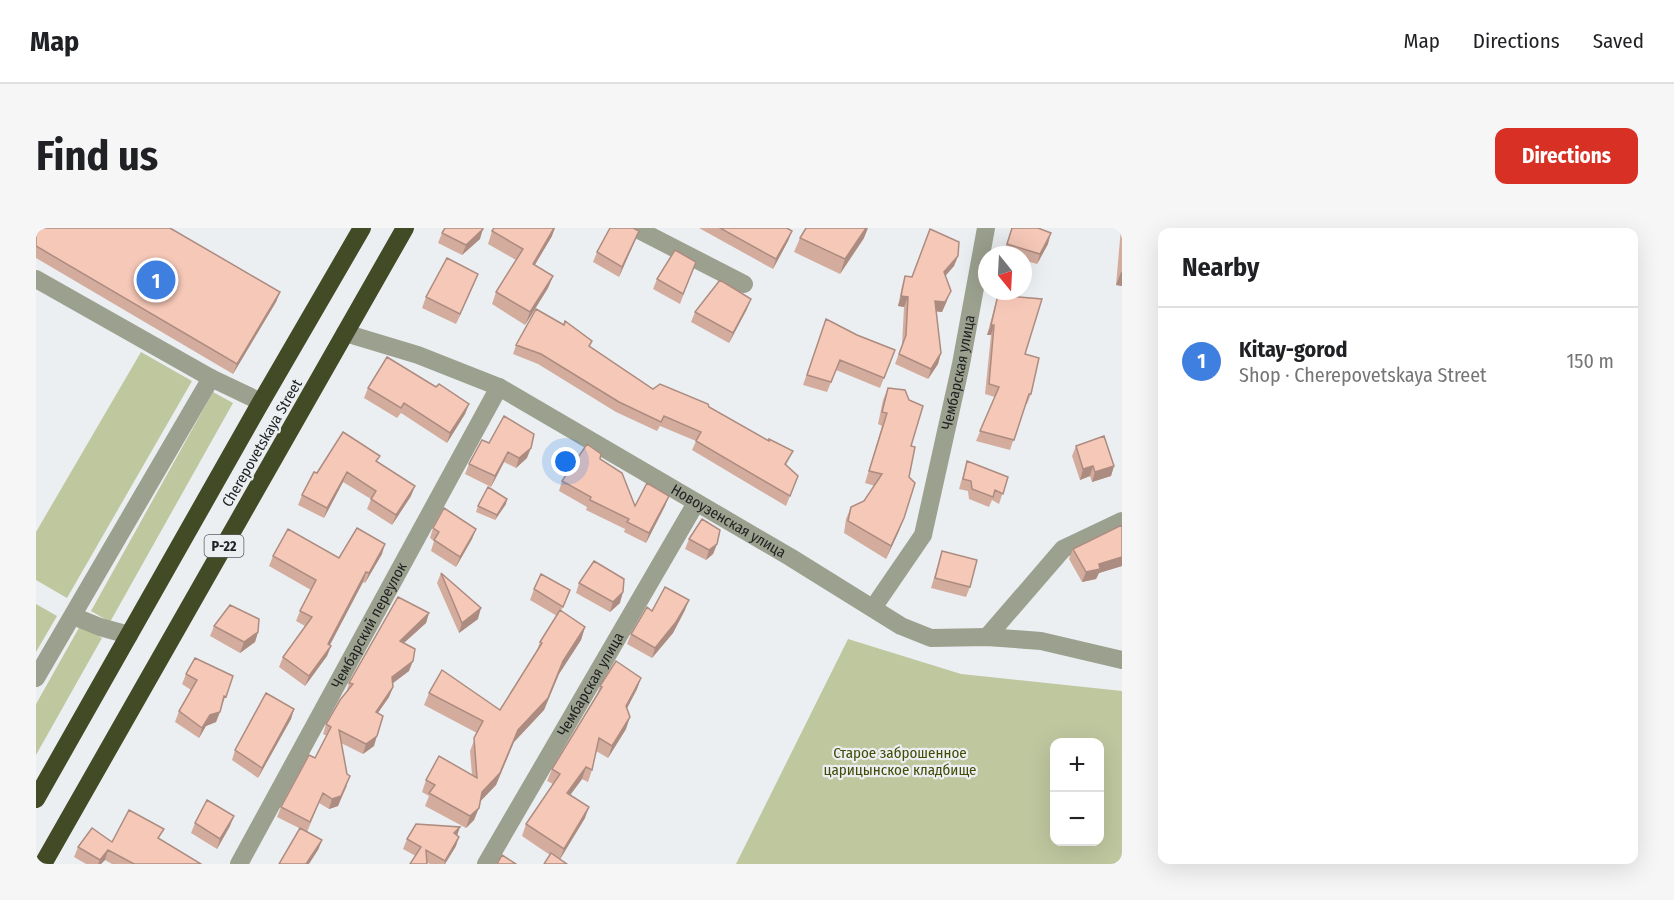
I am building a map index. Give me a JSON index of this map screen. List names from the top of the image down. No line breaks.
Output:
{"streets":{"highway":["Cherepovetskaya Street","Р-22"],"street":["Чембарская улица","Новоузенская улица","Чембарский переулок"]},"crossings":[["Чембарская улица","Новоузенская улица"],["Cherepovetskaya Street","Новоузенская улица"],["Новоузенская улица","Чембарский переулок"]],"parks":["Старое заброшенное царицынское кладбище"],"north":"bottom","page":{"header":"Map","nav":["Map","Directions","Saved"],"buttons":"Directions","title":"Find us","heading":"Nearby","pins":"1","list":[{"mark":"1","name":"Kitay-gorod","note":"Shop · Cherepovetskaya Street","value":"150 m"}],"map_buttons":["+","−"]}}
